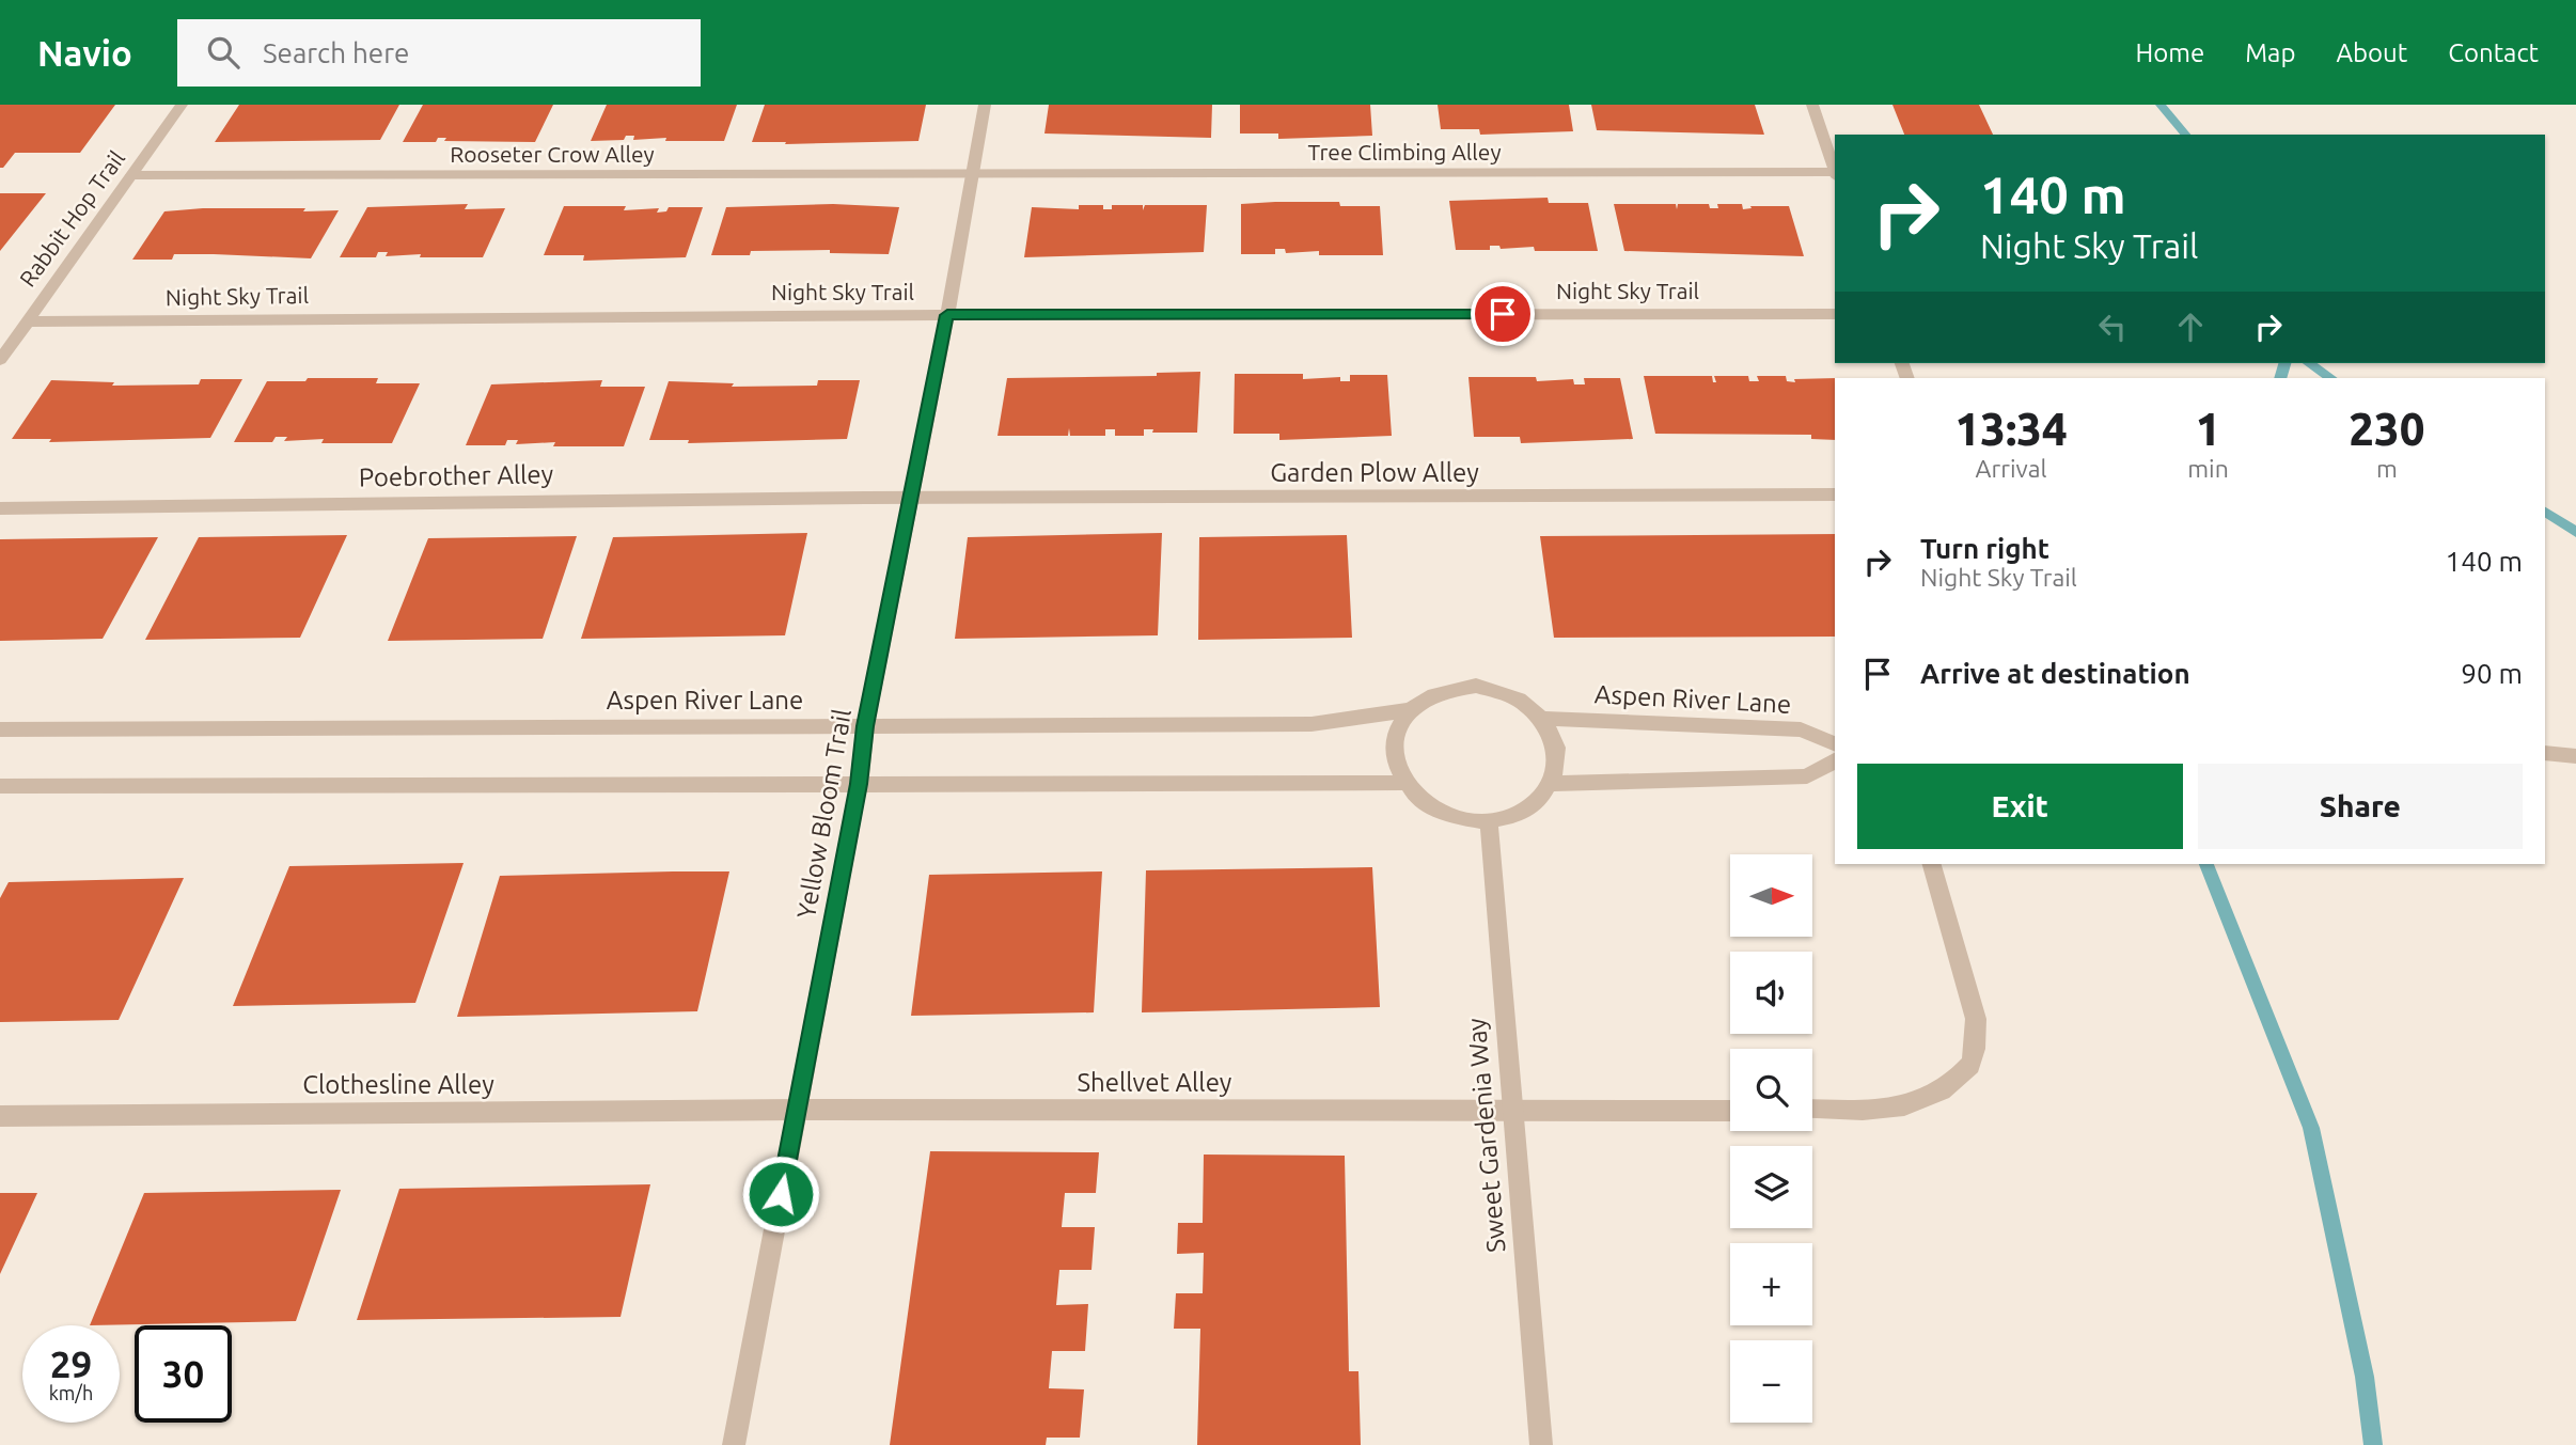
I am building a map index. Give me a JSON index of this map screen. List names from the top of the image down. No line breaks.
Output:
{"streets":{"street":["Tree Climbing Alley","Rooseter Crow Alley","Rabbit Hop Trail","Night Sky Trail","Garden Plow Alley","Poebrother Alley","Aspen River Lane","Yellow Bloom Trail","Shellvet Alley","Clothesline Alley","Sweet Gardenia Way"]},"crossings":[["Tree Climbing Alley","Rooseter Crow Alley"],["Tree Climbing Alley","Yellow Bloom Trail"],["Rooseter Crow Alley","Rabbit Hop Trail"],["Rooseter Crow Alley","Yellow Bloom Trail"],["Rabbit Hop Trail","Night Sky Trail"],["Night Sky Trail","Yellow Bloom Trail"],["Garden Plow Alley","Poebrother Alley"],["Garden Plow Alley","Yellow Bloom Trail"],["Poebrother Alley","Yellow Bloom Trail"],["Aspen River Lane","Yellow Bloom Trail"],["Aspen River Lane","Sweet Gardenia Way"],["Yellow Bloom Trail","Shellvet Alley"],["Yellow Bloom Trail","Clothesline Alley"],["Shellvet Alley","Clothesline Alley"],["Shellvet Alley","Sweet Gardenia Way"]],"north":"right","page":{"header":"Navio","search":"Search here","nav":["Home","Map","About","Contact"],"turn":["140 m","Night Sky Trail"],"eta":["13:34","Arrival","1","min","230","m"],"list":[{"name":"Turn right","note":"Night Sky Trail","value":"140 m"},{"name":"Arrive at destination","value":"90 m"}],"buttons":["Exit","Share"],"map_buttons":["+","−"],"speed":"29 km/h","limit":"30"}}
